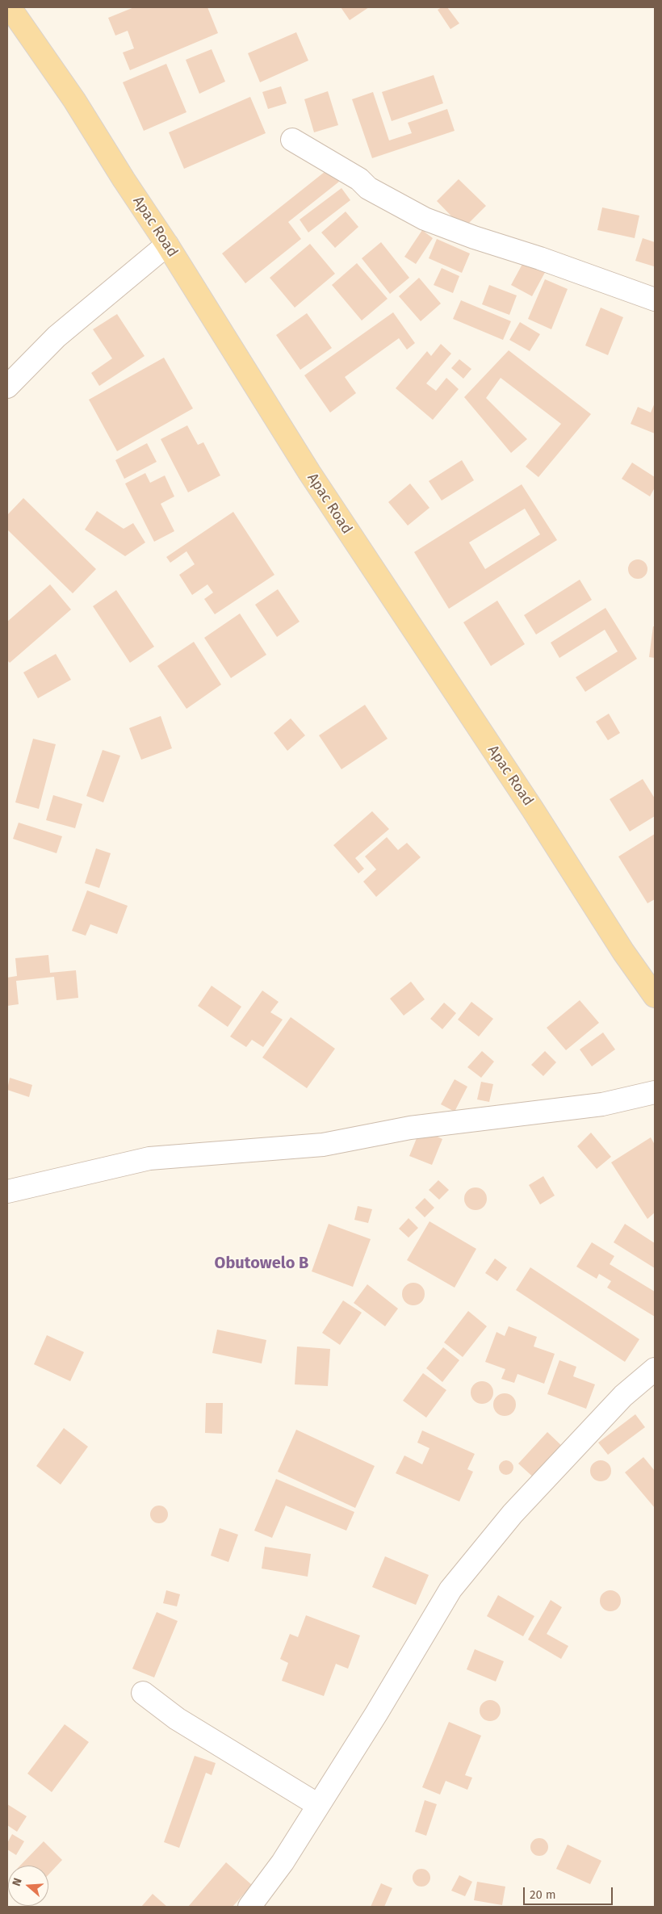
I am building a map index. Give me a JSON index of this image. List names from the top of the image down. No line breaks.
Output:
{"streets":{"main road":["Apac Road"]},"districts":["Obutowelo B"],"scale_bar":"20 m","north":"left"}
